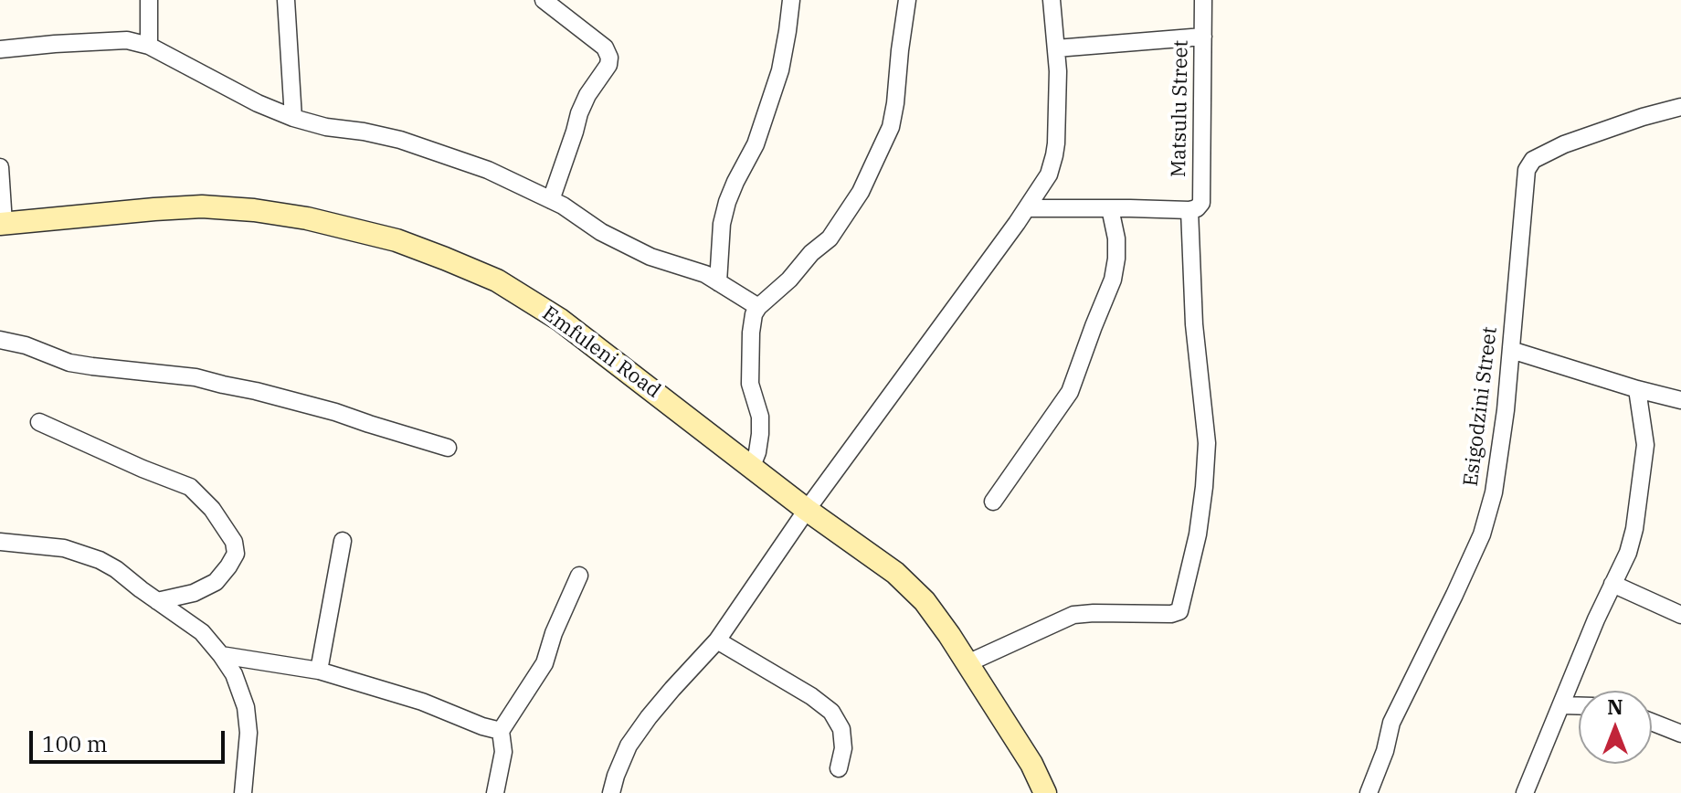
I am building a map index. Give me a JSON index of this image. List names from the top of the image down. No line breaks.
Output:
{"streets":{"street":["Matsulu Street","Emfuleni Road","Esigodzini Street"]},"scale_bar":"100 m","north":"top"}
